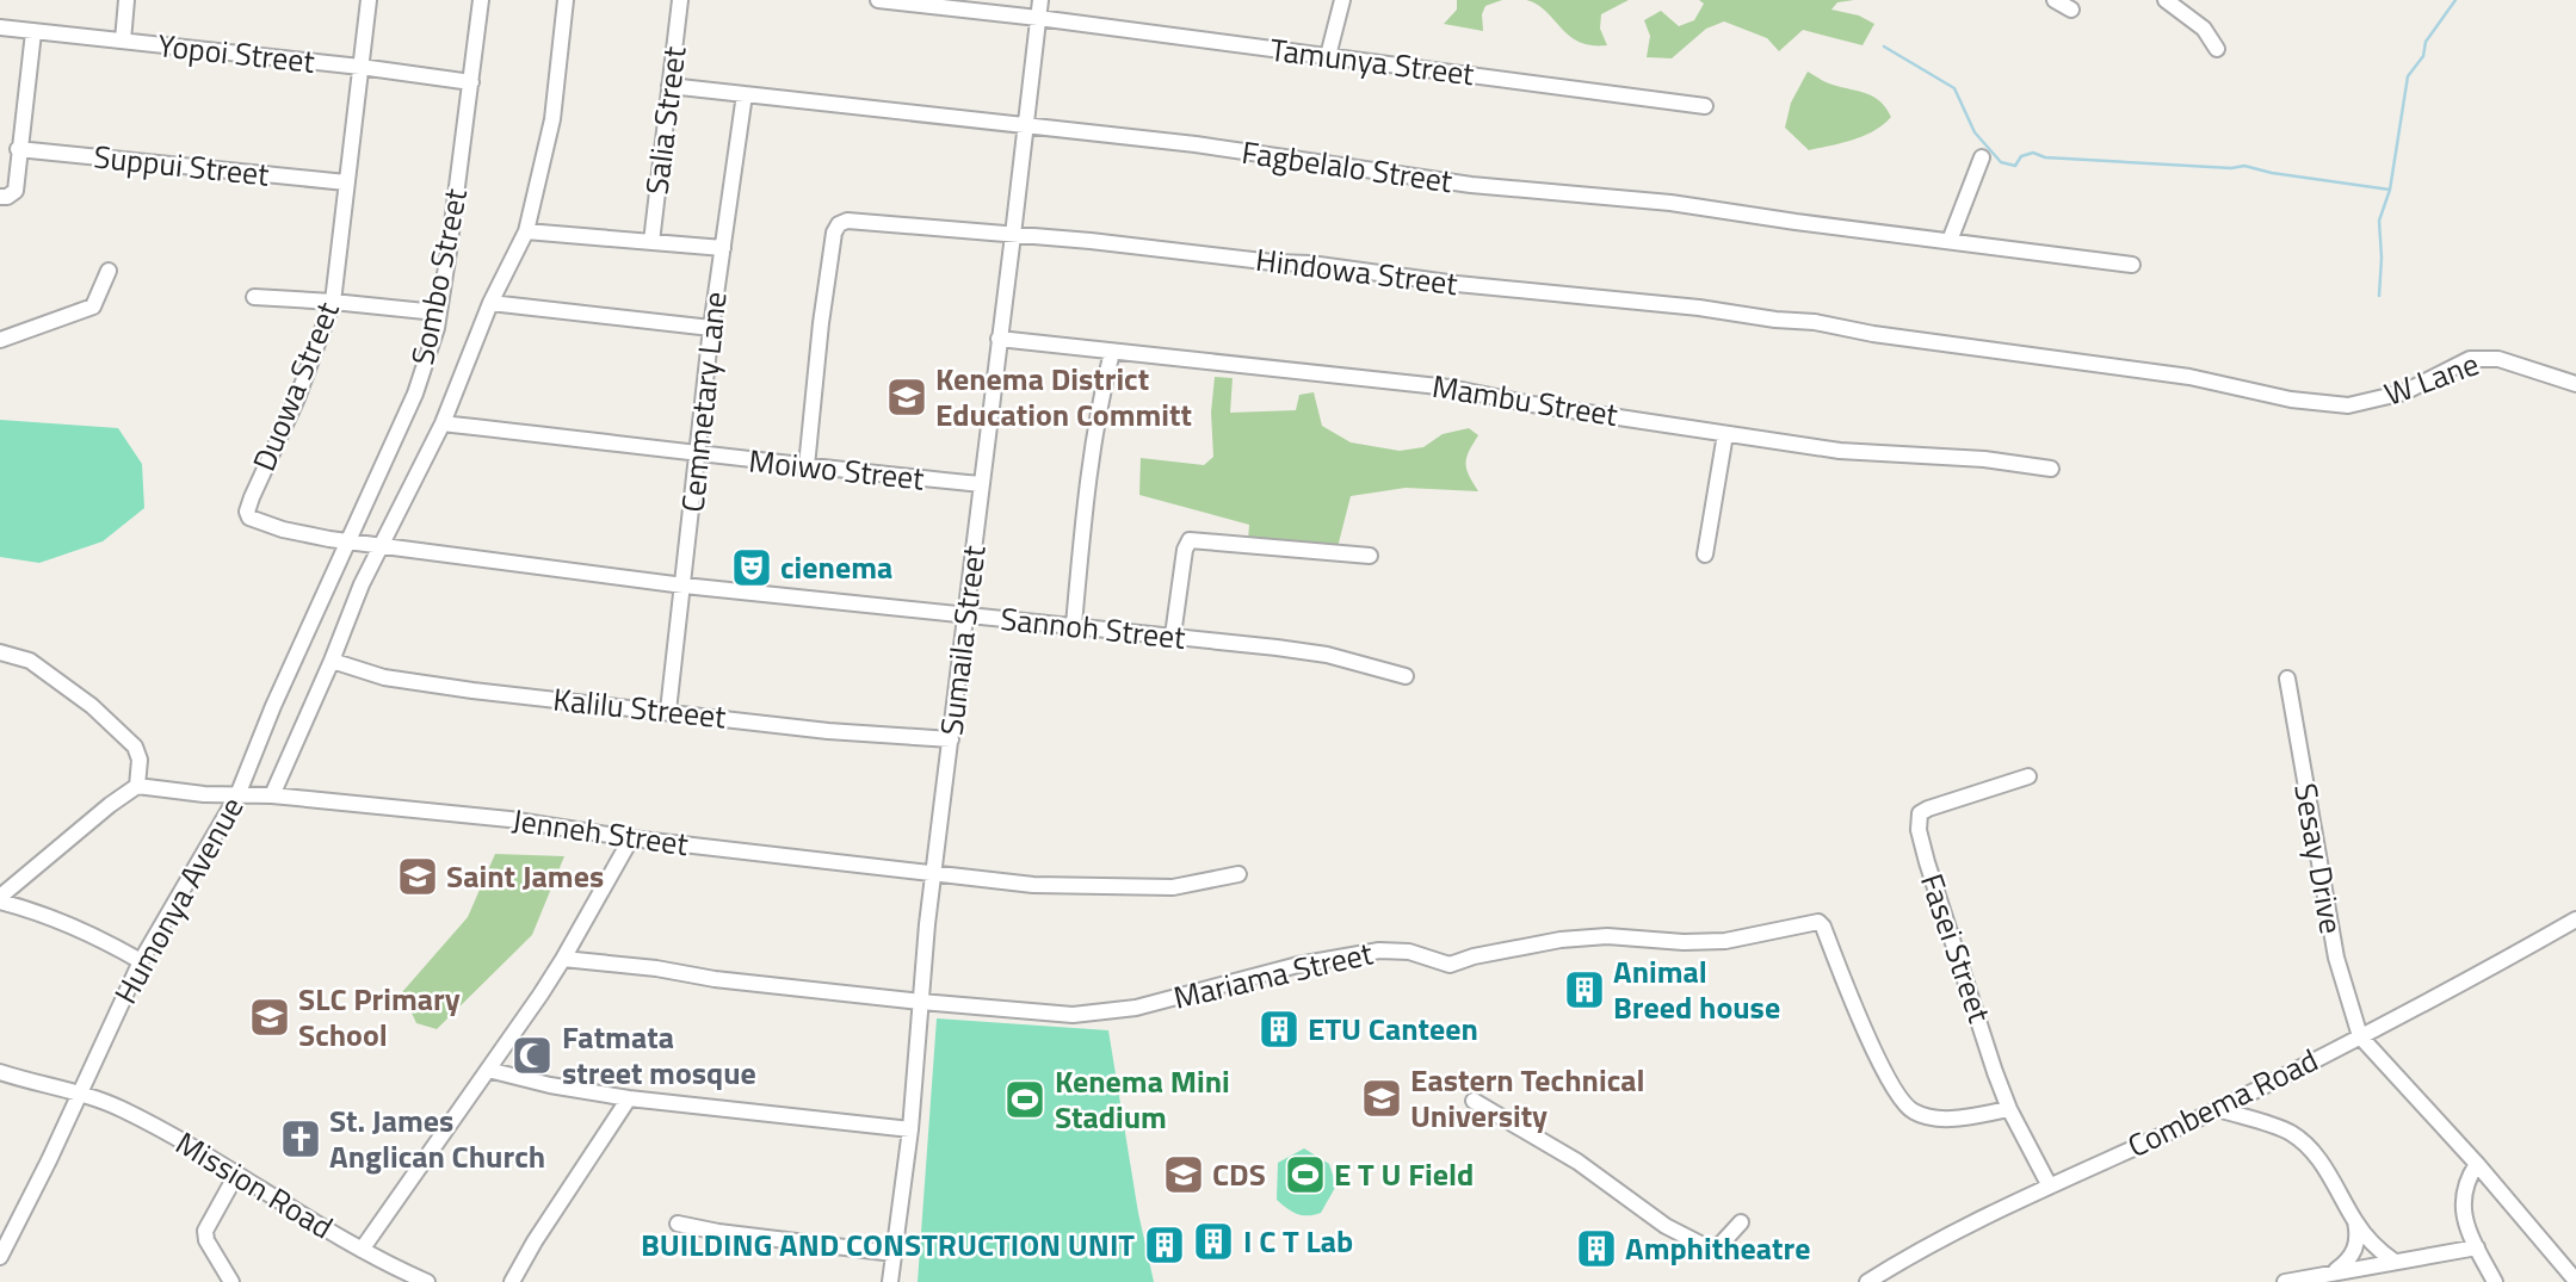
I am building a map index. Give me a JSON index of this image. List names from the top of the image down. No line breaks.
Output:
{"streets":{"street":["Yopoi Street","Tamunya Street","Salia Street","Suppui Street","Fagbelalo Street","Hindowa Street","Sombo Street","W Lane","Duowa Street","Mambu Street","Cemmetary Lane","Moiwo Street","Sannoh Street","Sumaila Street","Kalilu Streeet","Jenneh Street","Sesay Drive","Humonya Avenue","Fasei Street","Mariama Street","Combema Road","Mission Road"]},"crossings":[["Yopoi Street","Sombo Street"],["Yopoi Street","Duowa Street"],["Tamunya Street","Sumaila Street"],["Salia Street","Fagbelalo Street"],["Suppui Street","Duowa Street"],["Fagbelalo Street","Cemmetary Lane"],["Fagbelalo Street","Sumaila Street"],["Hindowa Street","W Lane"],["Hindowa Street","Moiwo Street"],["Hindowa Street","Sumaila Street"],["Sombo Street","Duowa Street"],["Sombo Street","Sannoh Street"],["Sombo Street","Humonya Avenue"],["Duowa Street","Sannoh Street"],["Duowa Street","Humonya Avenue"],["Mambu Street","Sumaila Street"],["Cemmetary Lane","Moiwo Street"],["Cemmetary Lane","Sannoh Street"],["Cemmetary Lane","Kalilu Streeet"],["Moiwo Street","Sumaila Street"],["Sannoh Street","Sumaila Street"],["Sannoh Street","Humonya Avenue"],["Sumaila Street","Kalilu Streeet"],["Sumaila Street","Jenneh Street"],["Sumaila Street","Mariama Street"],["Jenneh Street","Humonya Avenue"],["Sesay Drive","Combema Road"],["Humonya Avenue","Mission Road"],["Fasei Street","Mariama Street"],["Fasei Street","Combema Road"]],"places":{"school or university":["Kenema District Education Committ","Saint James","SLC Primary School","Eastern Technical University","CDS"],"theatre":["cienema"],"building":["Animal Breed house","ETU Canteen","I C T Lab","BUILDING AND CONSTRUCTION UNIT","Amphitheatre"],"mosque":["Fatmata street mosque"],"sports":["Kenema Mini Stadium","E T U Field"],"church":["St. James Anglican Church"]}}
